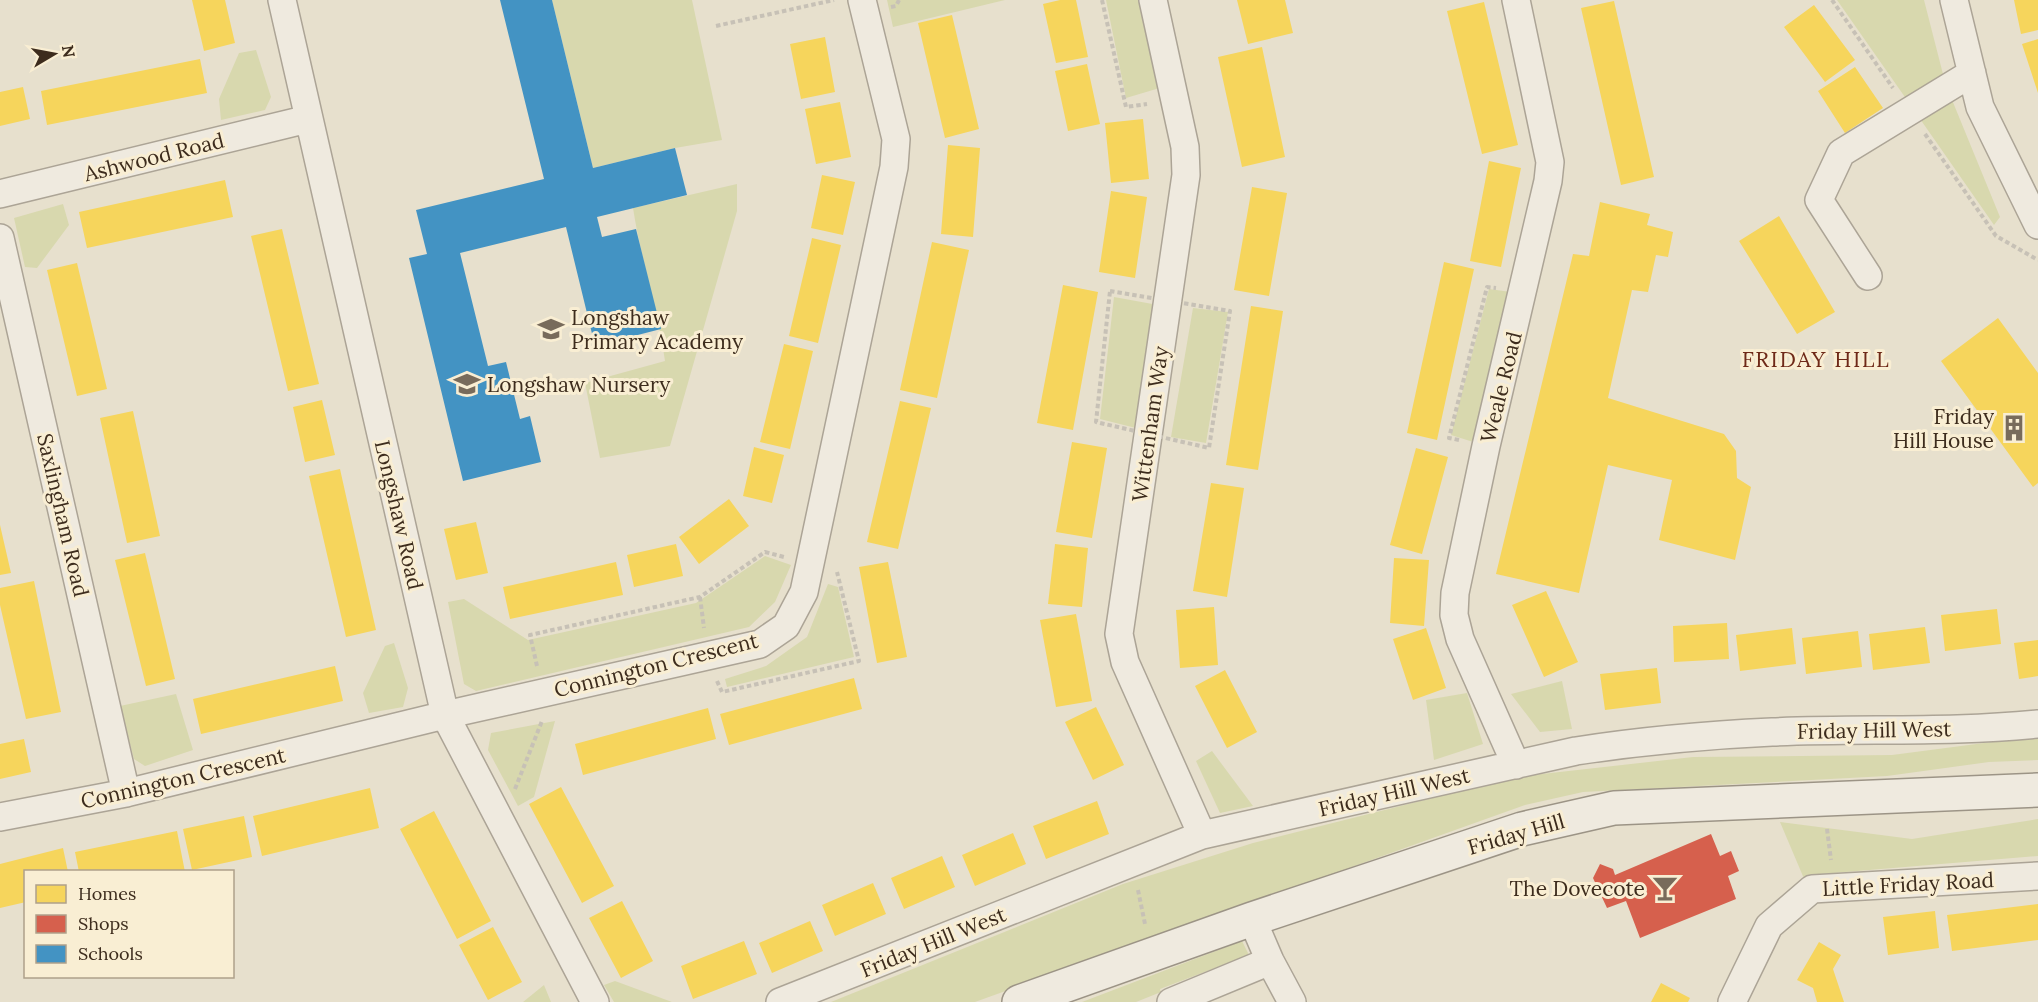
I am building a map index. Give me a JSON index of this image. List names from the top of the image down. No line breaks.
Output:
{"streets":{"main road":["Friday Hill"],"street":["Ashwood Road","Weale Road","Wittenham Way","Saxlingham Road","Longshaw Road","Connington Crescent","Friday Hill West","Little Friday Road"]},"crossings":[["Ashwood Road","Longshaw Road"],["Weale Road","Friday Hill West"],["Wittenham Way","Friday Hill West"],["Saxlingham Road","Connington Crescent"],["Longshaw Road","Connington Crescent"]],"districts":["FRIDAY HILL"],"places":{"school or university":["Longshaw Primary Academy","Longshaw Nursery"],"building":["Friday Hill House"],"bar":["The Dovecote"]},"legend":["Homes","Shops","Schools"],"north":"right"}
